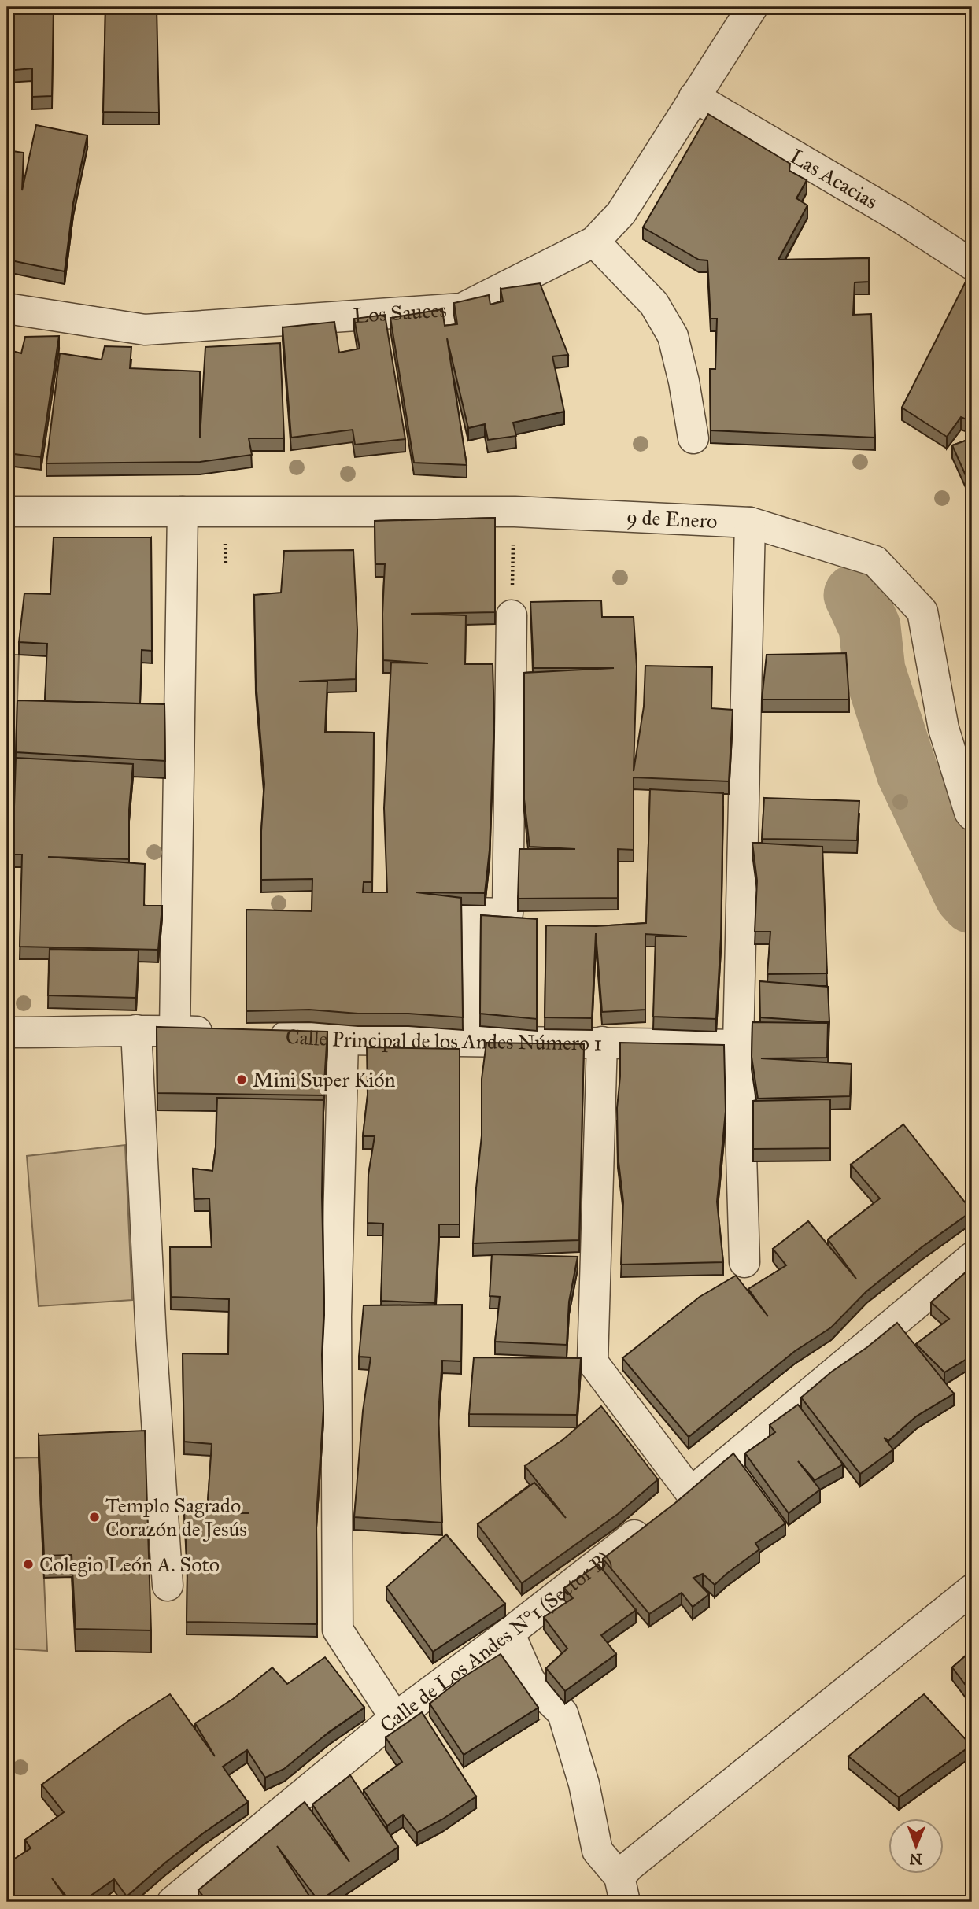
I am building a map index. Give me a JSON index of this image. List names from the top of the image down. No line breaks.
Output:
{"streets":{"street":["Las Acacias","Los Sauces","9 de Enero","Calle Principal de los Andes Número 1","Calle de Los Andes N°1 (Sector B)"]},"crossings":[["Las Acacias","Los Sauces"]],"places":["Mini Super Kión","Templo Sagrado Corazón de Jesús","Colegio León A. Soto"],"north":"bottom"}
